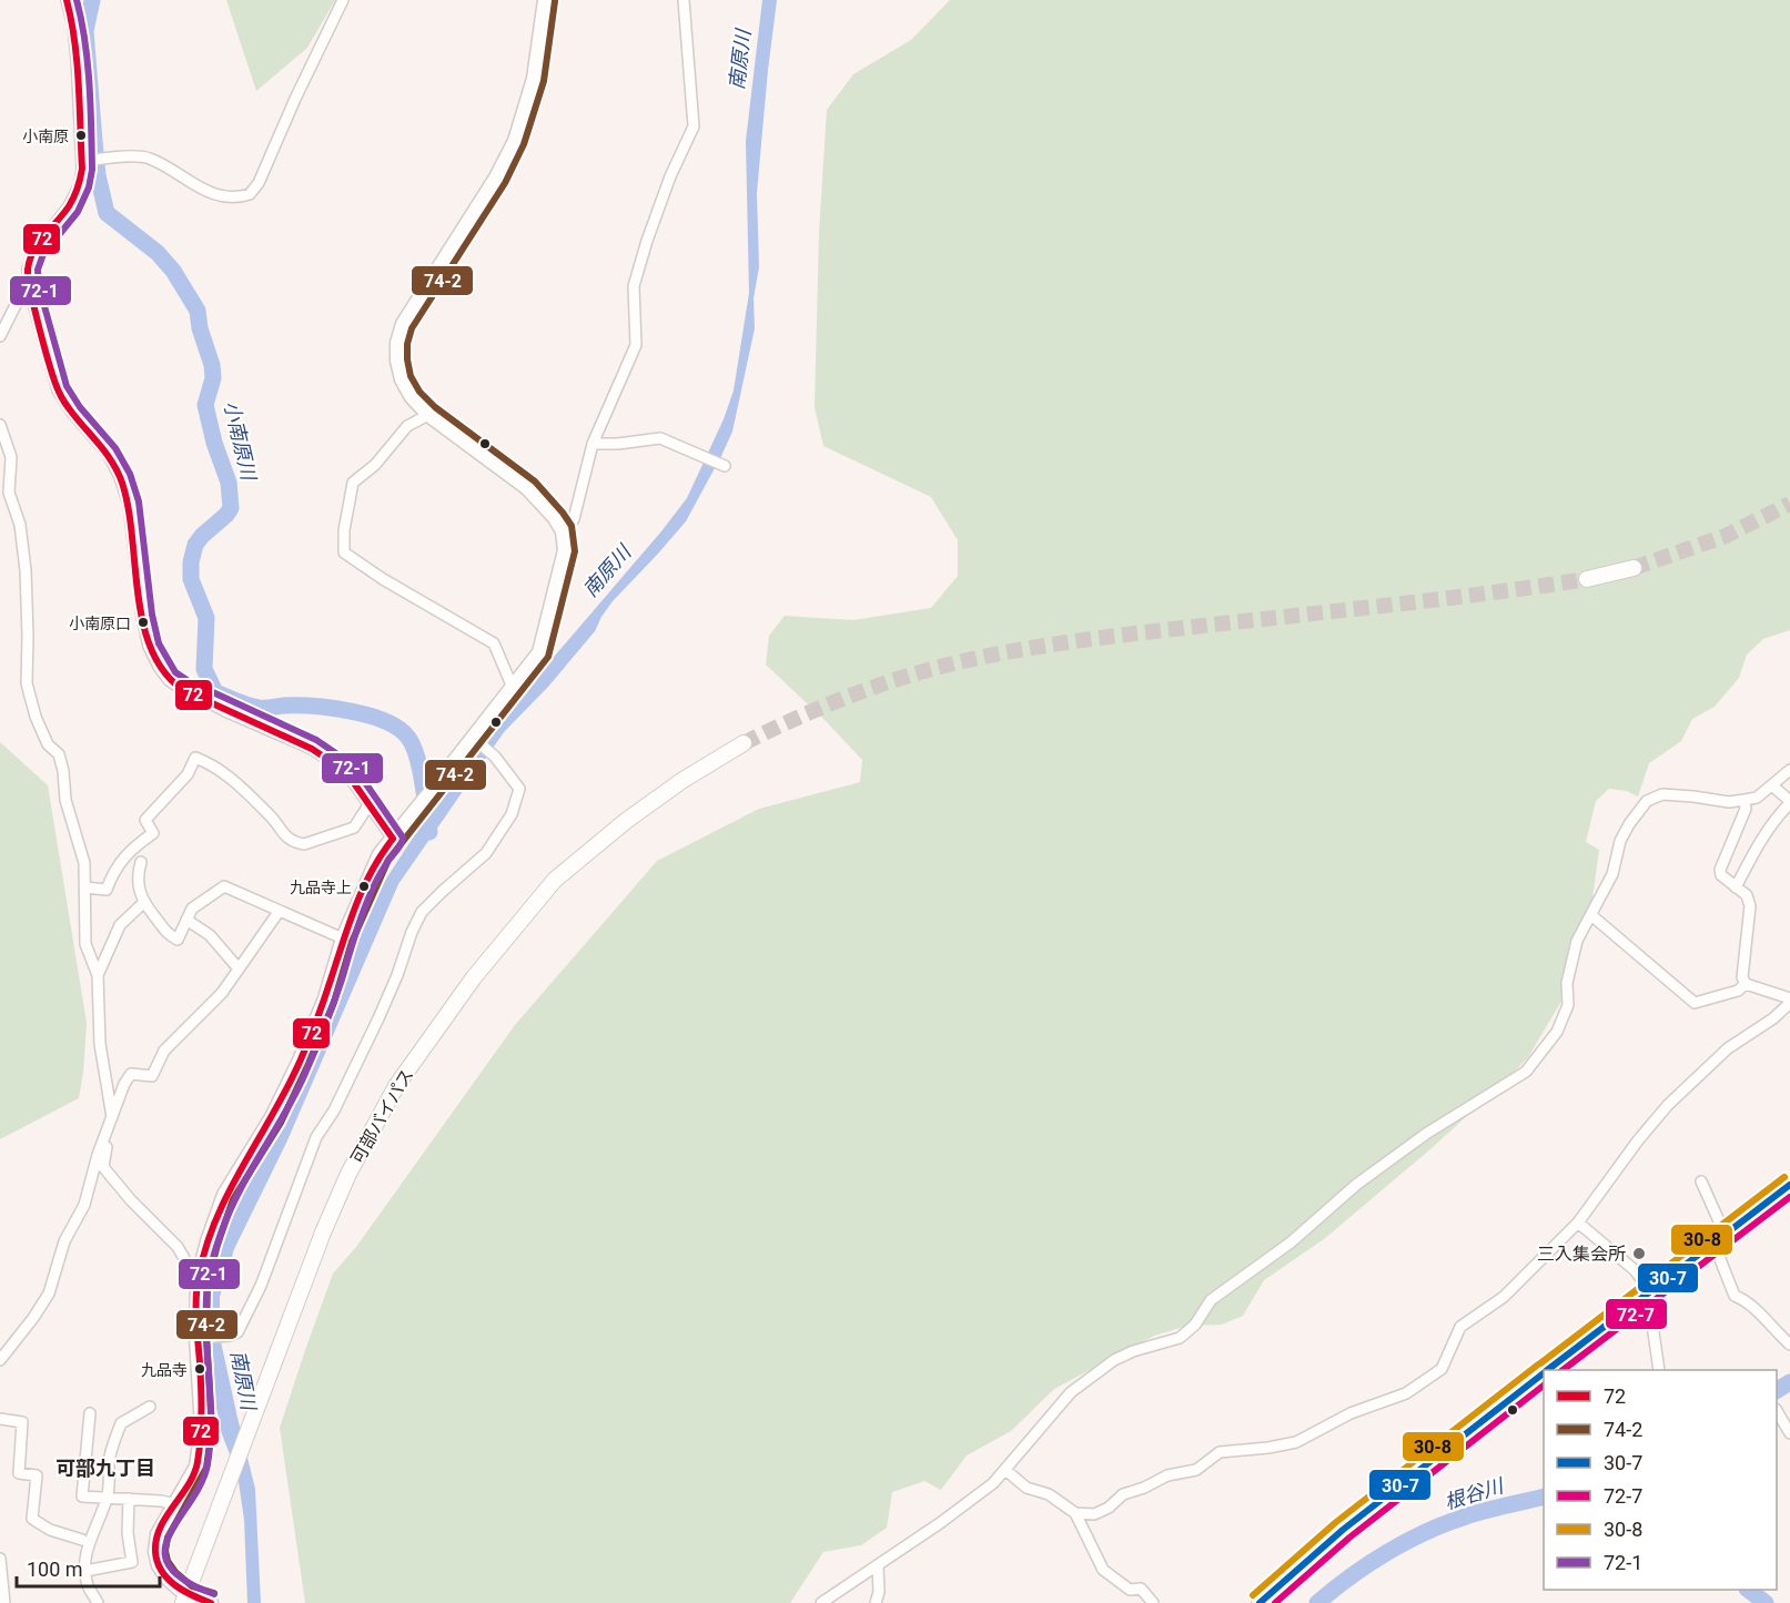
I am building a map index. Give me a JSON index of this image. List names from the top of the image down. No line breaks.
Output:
{"streets":{"highway":["可部バイパス"]},"districts":["可部九丁目"],"water":["南原川","小南原川","根谷川"],"places":["小南原","小南原口","九品寺上","三入集会所","九品寺"],"lines":["transit line 72","transit line 72-1","transit line 74-2","transit line 30-8","transit line 30-7","transit line 72-7"],"legend":["72","74-2","30-7","72-7","30-8","72-1"],"scale_bar":"100 m"}
